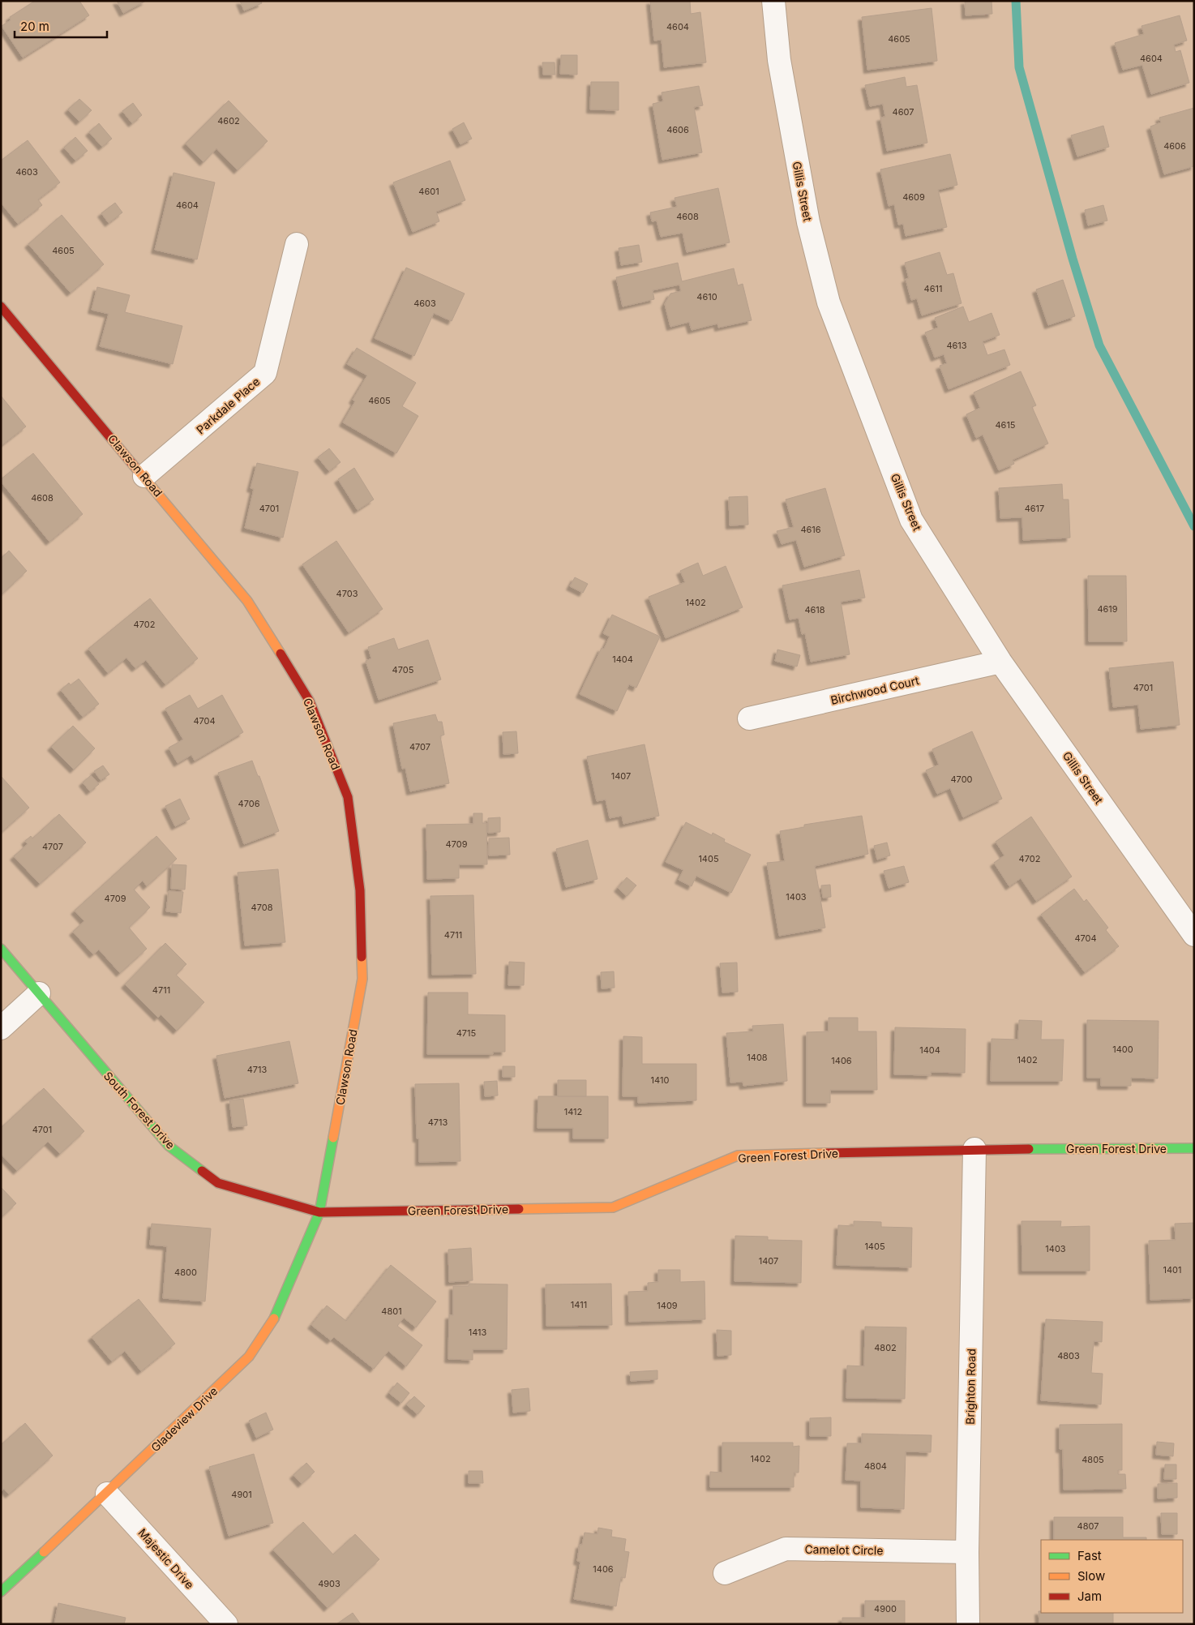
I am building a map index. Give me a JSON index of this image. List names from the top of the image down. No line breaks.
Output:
{"streets":{"street":["Gillis Street","Parkdale Place","Clawson Road","Birchwood Court","South Forest Drive","Green Forest Drive","Brighton Road","Gladeview Drive","Camelot Circle","Majestic Drive"]},"crossings":[["Gillis Street","Birchwood Court"],["Parkdale Place","Clawson Road"],["Clawson Road","South Forest Drive"],["Clawson Road","Green Forest Drive"],["Clawson Road","Gladeview Drive"],["South Forest Drive","Green Forest Drive"],["South Forest Drive","Gladeview Drive"],["Green Forest Drive","Brighton Road"],["Green Forest Drive","Gladeview Drive"],["Brighton Road","Camelot Circle"],["Gladeview Drive","Majestic Drive"]],"house_numbers":["4604","4605","4604","4607","4602","4606","4606","4603","4601","4609","4604","4608","4605","4611","4610","4603","4613","4605","4615","4608","4701","4617","4616","4703","1402","4619","4618","4702","1404","4705","4701","4704","4707","1407","4700","4706","4709","4707","1405","4702","1403","4709","4708","4711","4704","4711","4715","1400","1404","1408","1402","1406","4713","1410","1412","4713","4701","1405","1403","1407","1401","4800","1411","1409","4801","1413","4802","4803","1402","4805","4804","4901","4807","1406","4903","4900"],"legend":["Fast","Slow","Jam"],"scale_bar":"20 m"}
